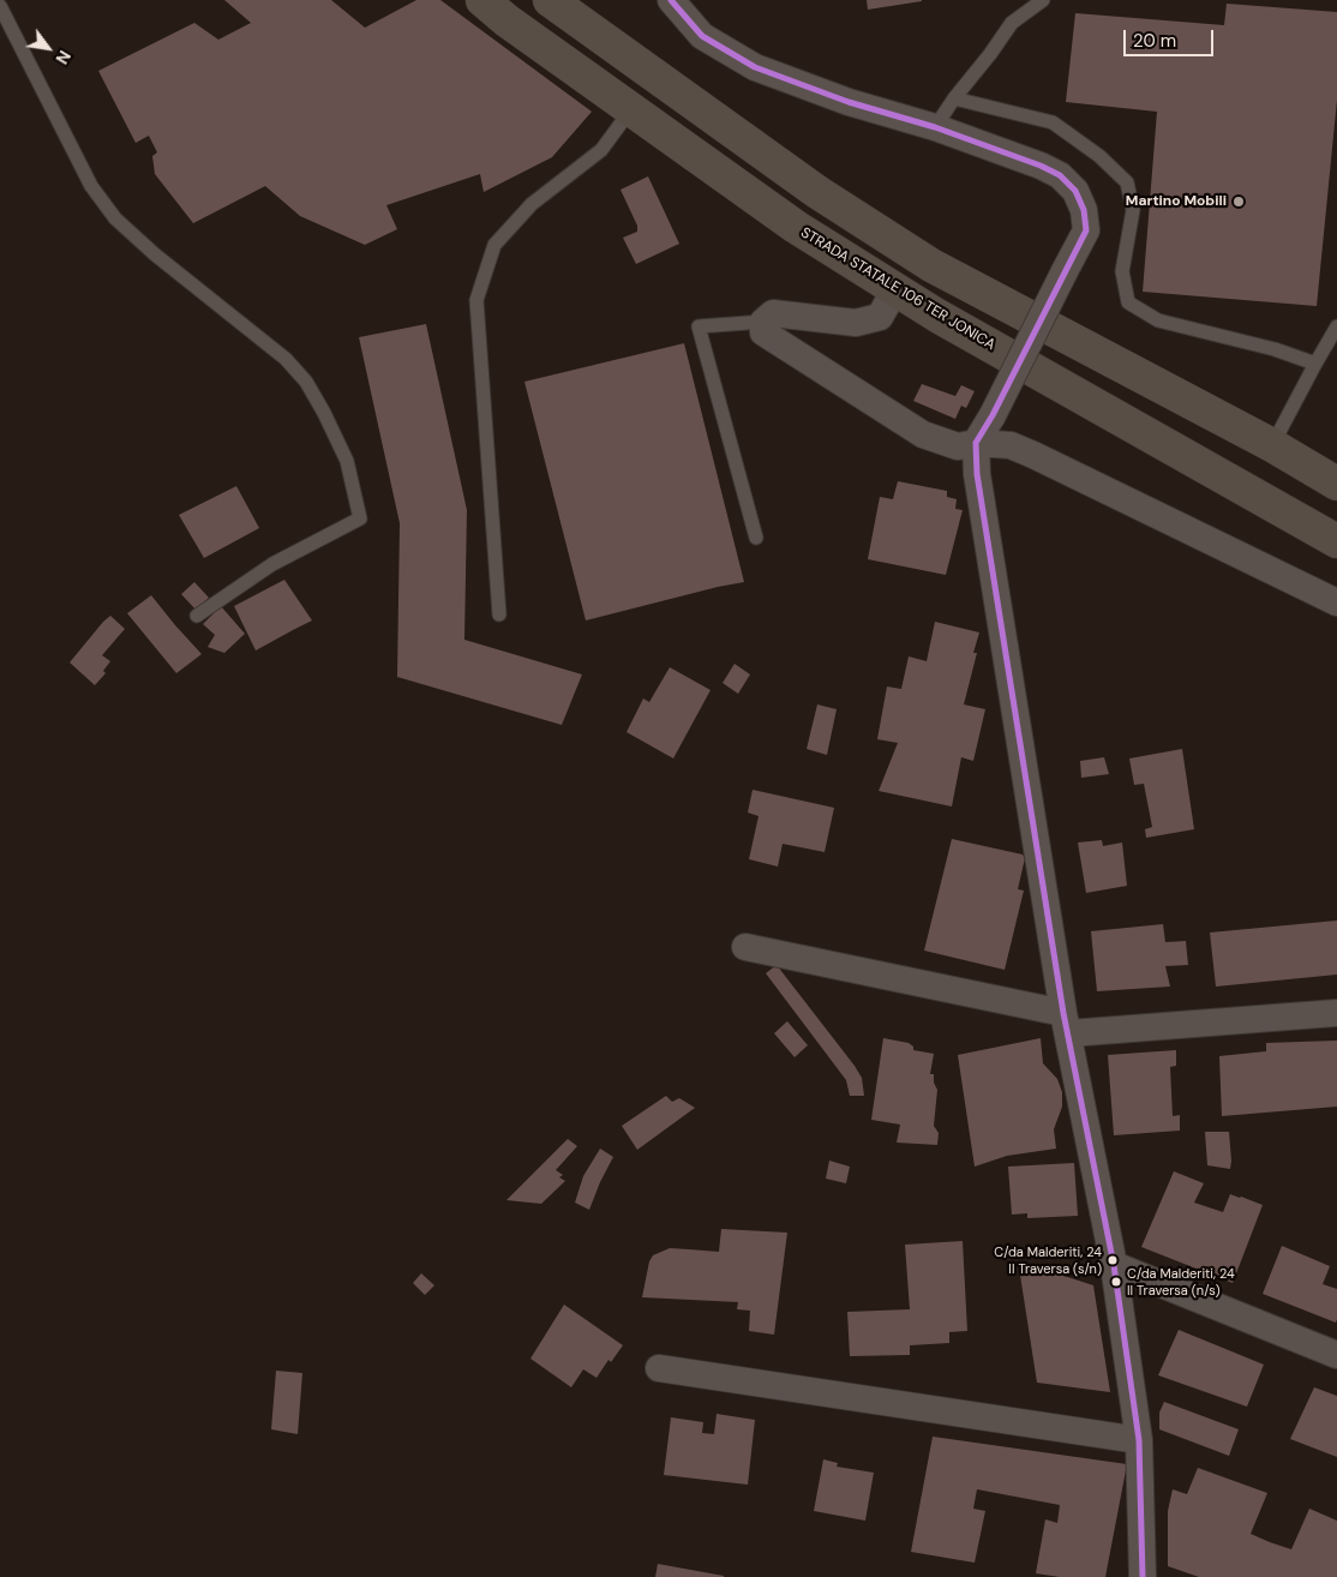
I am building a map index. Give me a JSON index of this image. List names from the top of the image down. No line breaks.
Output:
{"streets":{"main road":["STRADA STATALE 106 TER JONICA"]},"places":["Martino Mobili","C/da Malderiti, 24 II Traversa (s/n)","C/da Malderiti, 24 II Traversa (n/s)"],"scale_bar":"20 m","north":"bottom right"}
